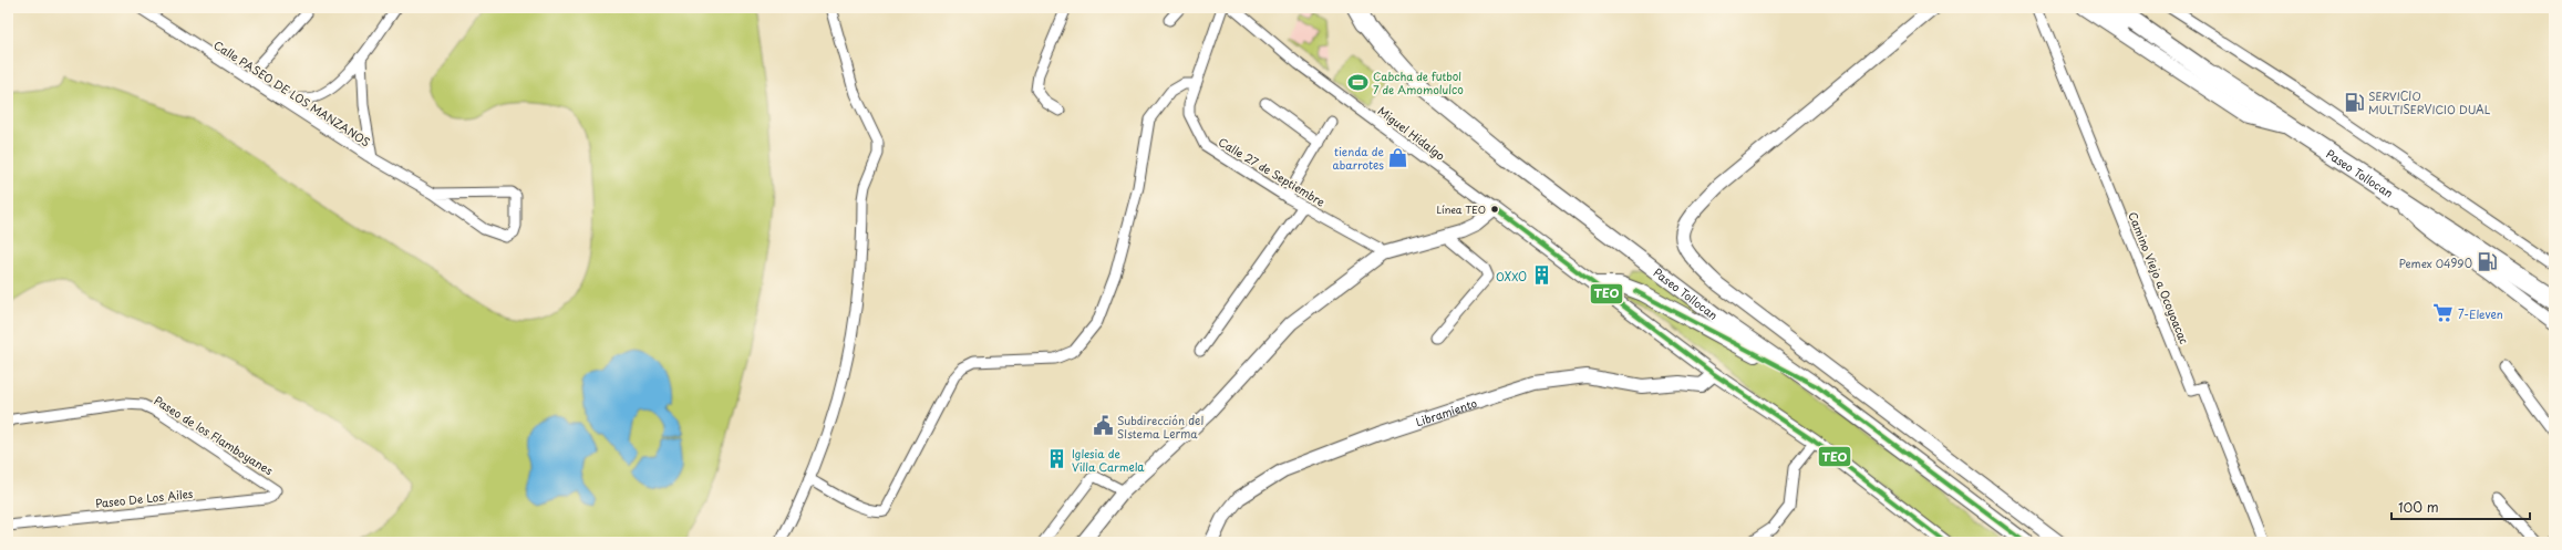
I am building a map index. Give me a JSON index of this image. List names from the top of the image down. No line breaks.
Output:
{"streets":{"highway":["Paseo Tollocan"],"main road":["Libramiento"],"street":["Calle PASEO DE LOS MANZANOS","Miguel Hidalgo","Calle 27 de Septiembre","Camino Viejo a Ocoyoacac","Paseo de los Flamboyanes","Paseo De Los Ailes"]},"crossings":[["Paseo de los Flamboyanes","Paseo De Los Ailes"]],"places":{"sports":["Cabcha de futbol 7 de Amomolulco"],"fuel station":["SERVICIO MULTISERVICIO DUAL","Pemex 04990"],"shop":["tienda de abarrotes"],"other":["Línea TEO"],"building":["OXXO","Iglesia de Villa Carmela"],"supermarket":["7-Eleven"],"public building":["Subdirección del SIstema Lerma"]},"lines":["transit line TEO"],"scale_bar":"100 m"}
